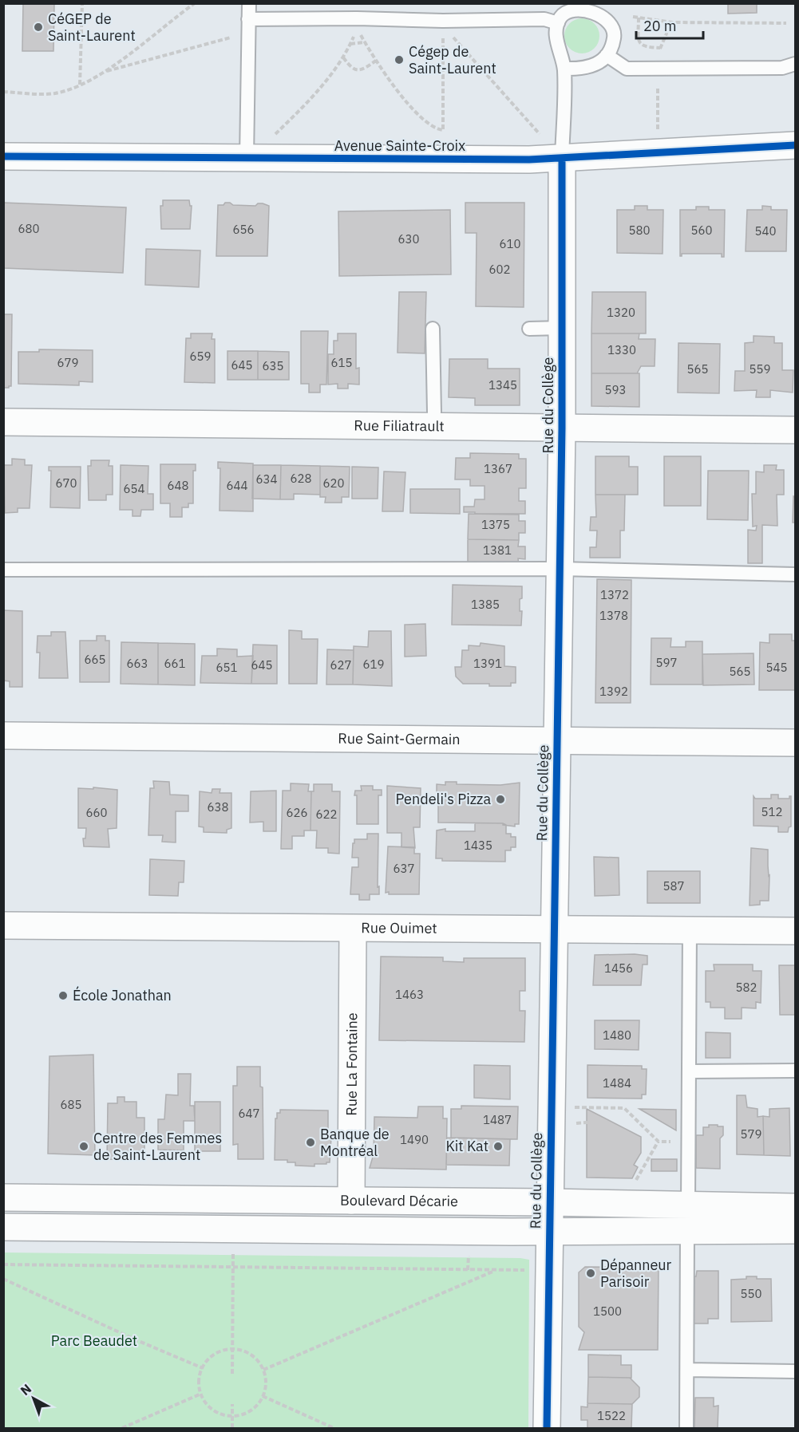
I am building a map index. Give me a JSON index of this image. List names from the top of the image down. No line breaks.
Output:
{"streets":{"street":["Avenue Sainte-Croix","Rue du Collège","Rue Filiatrault","Rue Saint-Germain","Rue Ouimet","Rue La Fontaine","Boulevard Décarie"]},"crossings":[["Avenue Sainte-Croix","Rue du Collège"],["Rue du Collège","Rue Filiatrault"],["Rue du Collège","Rue Saint-Germain"],["Rue du Collège","Rue Ouimet"],["Rue du Collège","Boulevard Décarie"],["Rue Ouimet","Rue La Fontaine"],["Rue La Fontaine","Boulevard Décarie"]],"parks":["Parc Beaudet"],"places":["CéGEP de Saint-Laurent","Cégep de Saint-Laurent","Pendeli's Pizza","École Jonathan","Banque de Montréal","Centre des Femmes de Saint-Laurent","Kit Kat","Dépanneur Parisoir"],"house_numbers":["680","656","580","560","540","630","610","602","1320","1330","659","679","615","645","635","565","559","1345","593","1367","628","634","670","620","648","644","654","1375","1381","1372","1385","1378","665","597","663","661","1391","619","645","627","651","545","565","1392","638","512","660","626","622","1435","637","587","1456","582","1463","1480","1484","685","647","1487","579","1490","550","1500","1522"],"scale_bar":"20 m","north":"top left"}
